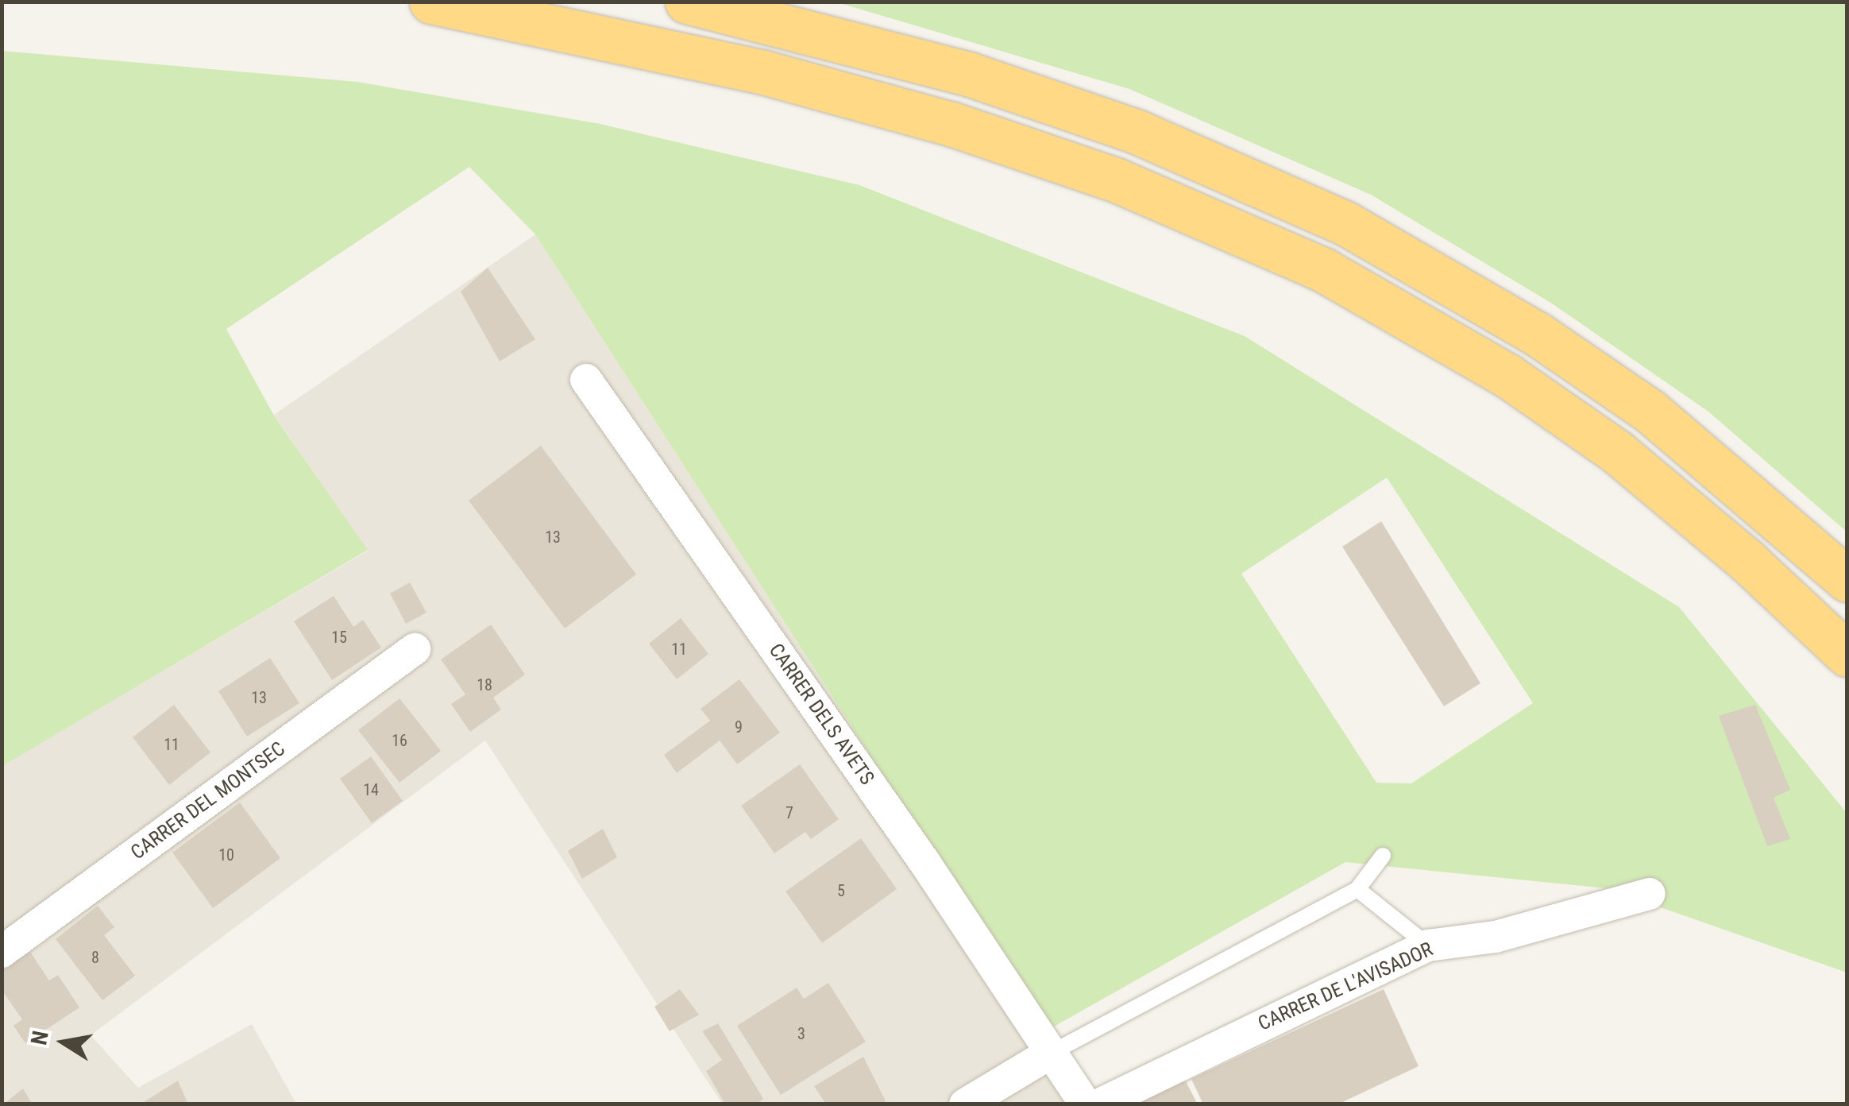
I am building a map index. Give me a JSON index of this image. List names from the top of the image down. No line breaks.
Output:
{"streets":{"street":["CARRER DELS AVETS","CARRER DEL MONTSEC","CARRER DE L'AVISADOR"]},"house_numbers":["13","15","11","18","13","9","16","11","14","7","10","5","8","3"],"north":"left"}
